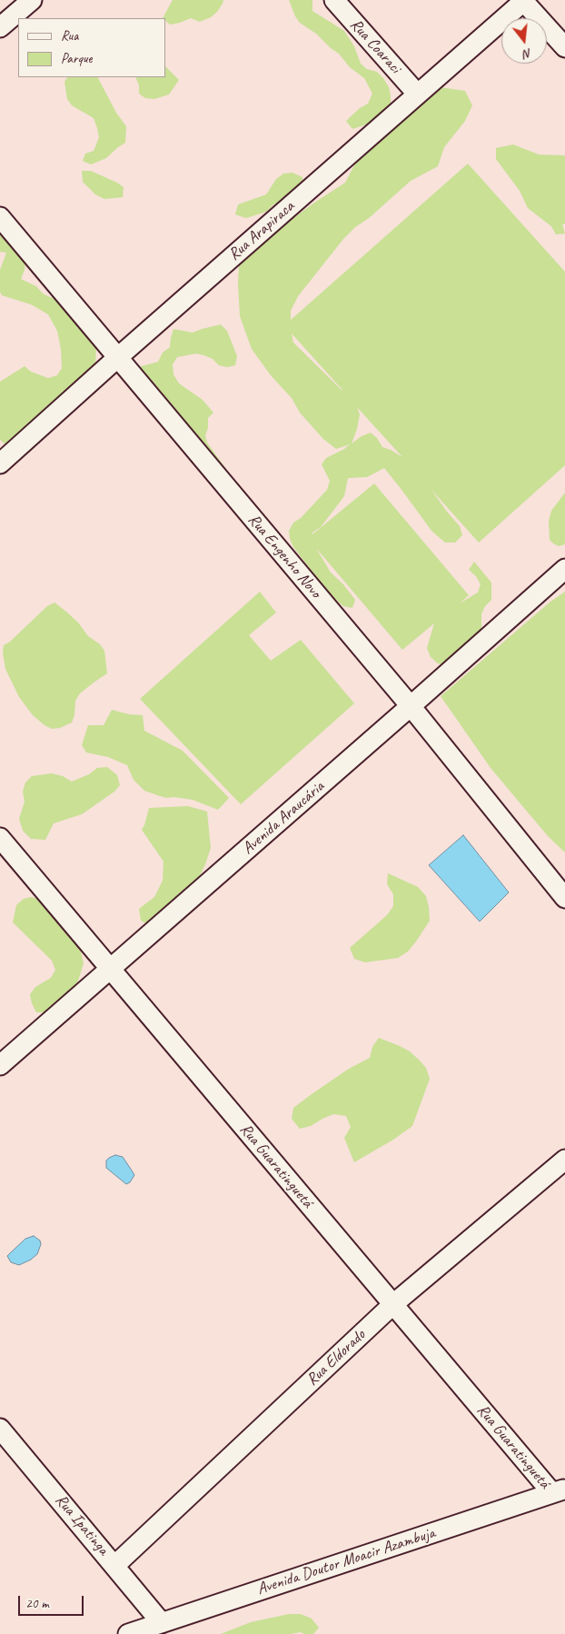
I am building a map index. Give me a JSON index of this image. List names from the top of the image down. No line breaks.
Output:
{"streets":{"street":["Rua Coaraci","Rua Arapiraca","Rua Engenho Novo","Avenida Araucária","Rua Guaratinguetá","Rua Eldorado","Rua Ipatinga","Avenida Doutor Moacir Azambuja"]},"crossings":[["Rua Coaraci","Rua Arapiraca"],["Rua Arapiraca","Rua Engenho Novo"],["Rua Engenho Novo","Avenida Araucária"],["Avenida Araucária","Rua Guaratinguetá"],["Rua Guaratinguetá","Rua Eldorado"],["Rua Guaratinguetá","Avenida Doutor Moacir Azambuja"],["Rua Eldorado","Rua Ipatinga"],["Rua Ipatinga","Avenida Doutor Moacir Azambuja"]],"legend":["Rua","Parque"],"scale_bar":"20 m","north":"bottom"}
